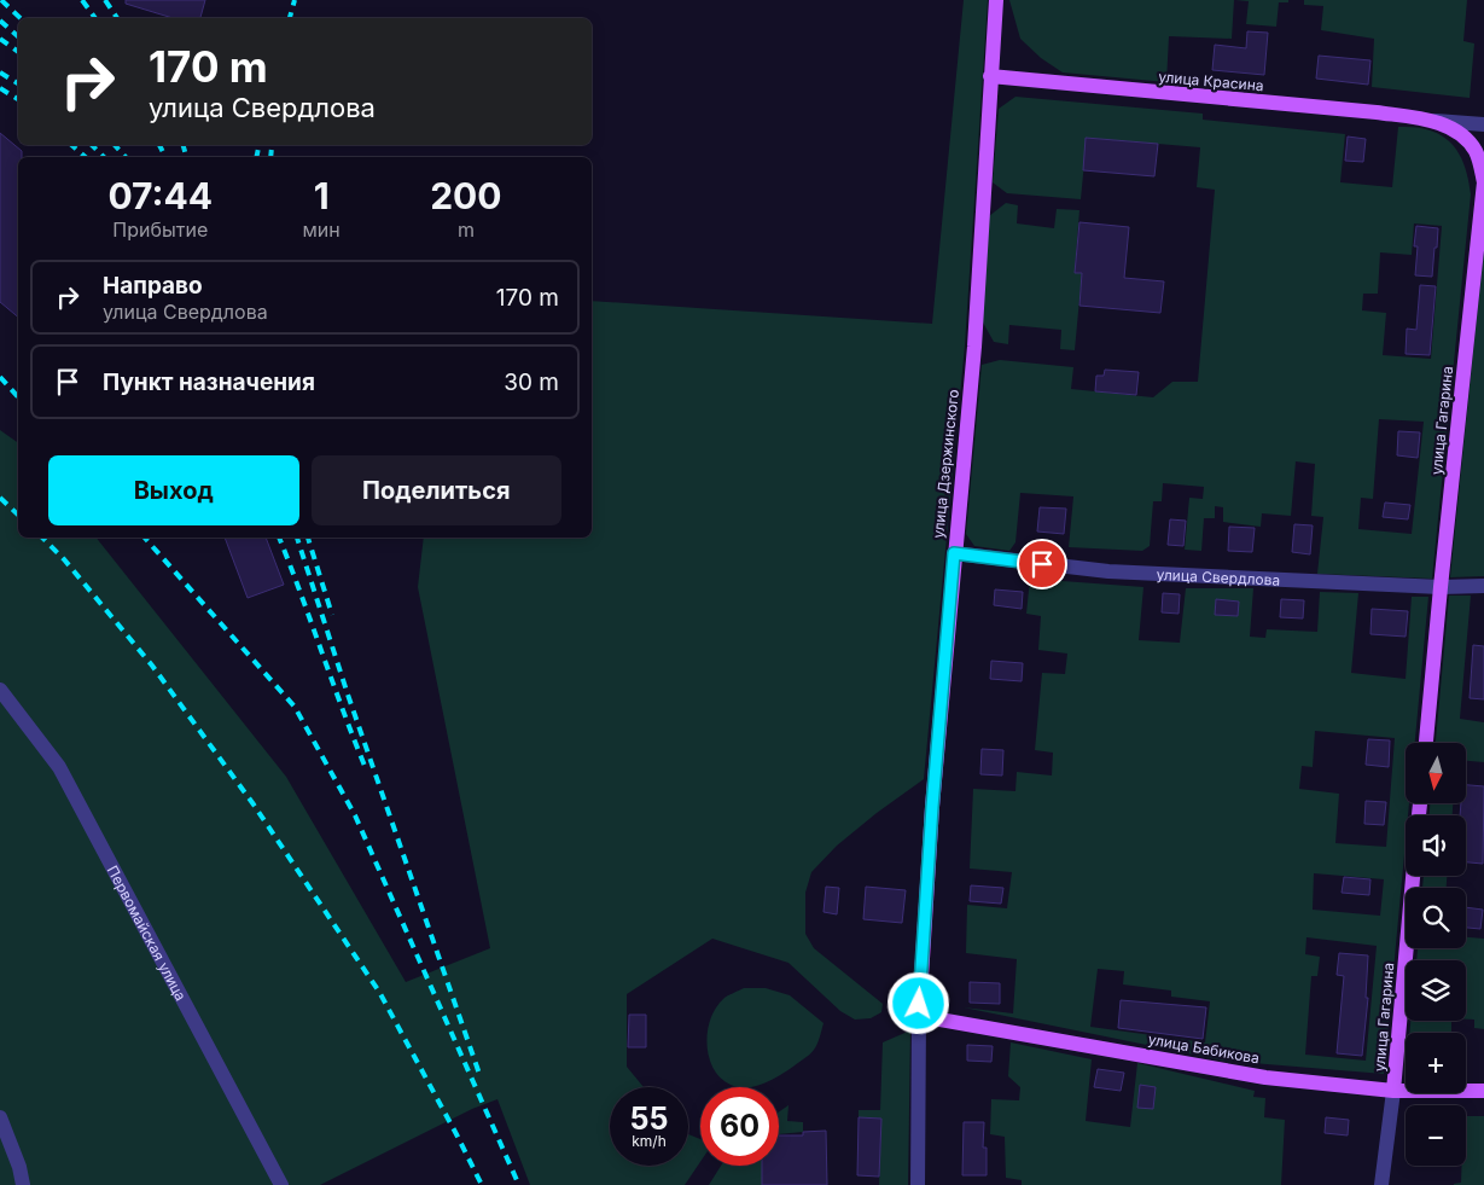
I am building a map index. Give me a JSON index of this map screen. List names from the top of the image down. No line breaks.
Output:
{"streets":{"main road":["улица Красина","улица Гагарина","улица Дзержинского","улица Бабикова"],"street":["улица Свердлова","Первомайская улица"]},"crossings":[["улица Красина","улица Гагарина"],["улица Красина","улица Дзержинского"],["улица Гагарина","улица Свердлова"],["улица Гагарина","улица Бабикова"],["улица Дзержинского","улица Свердлова"],["улица Дзержинского","улица Бабикова"]],"north":"bottom","page":{"turn":["170 m","улица Свердлова"],"eta":["07:44","Прибытие","1","мин","200","m"],"list":[{"name":"Направо","note":"улица Свердлова","value":"170 m"},{"name":"Пункт назначения","value":"30 m"}],"buttons":["Выход","Поделиться"],"map_buttons":["+","−"],"speed":"55 km/h","limit":"60"}}
